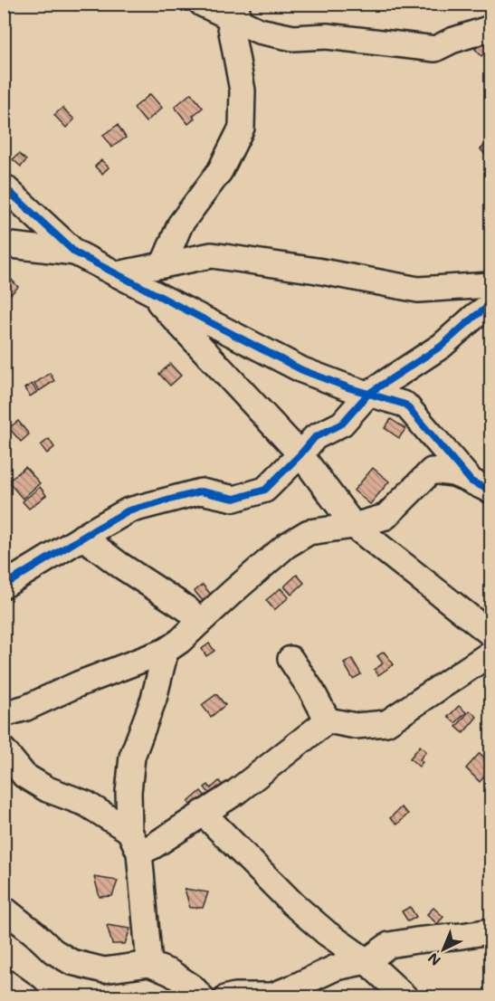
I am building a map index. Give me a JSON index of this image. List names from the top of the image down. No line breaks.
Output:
{"north":"bottom left"}
